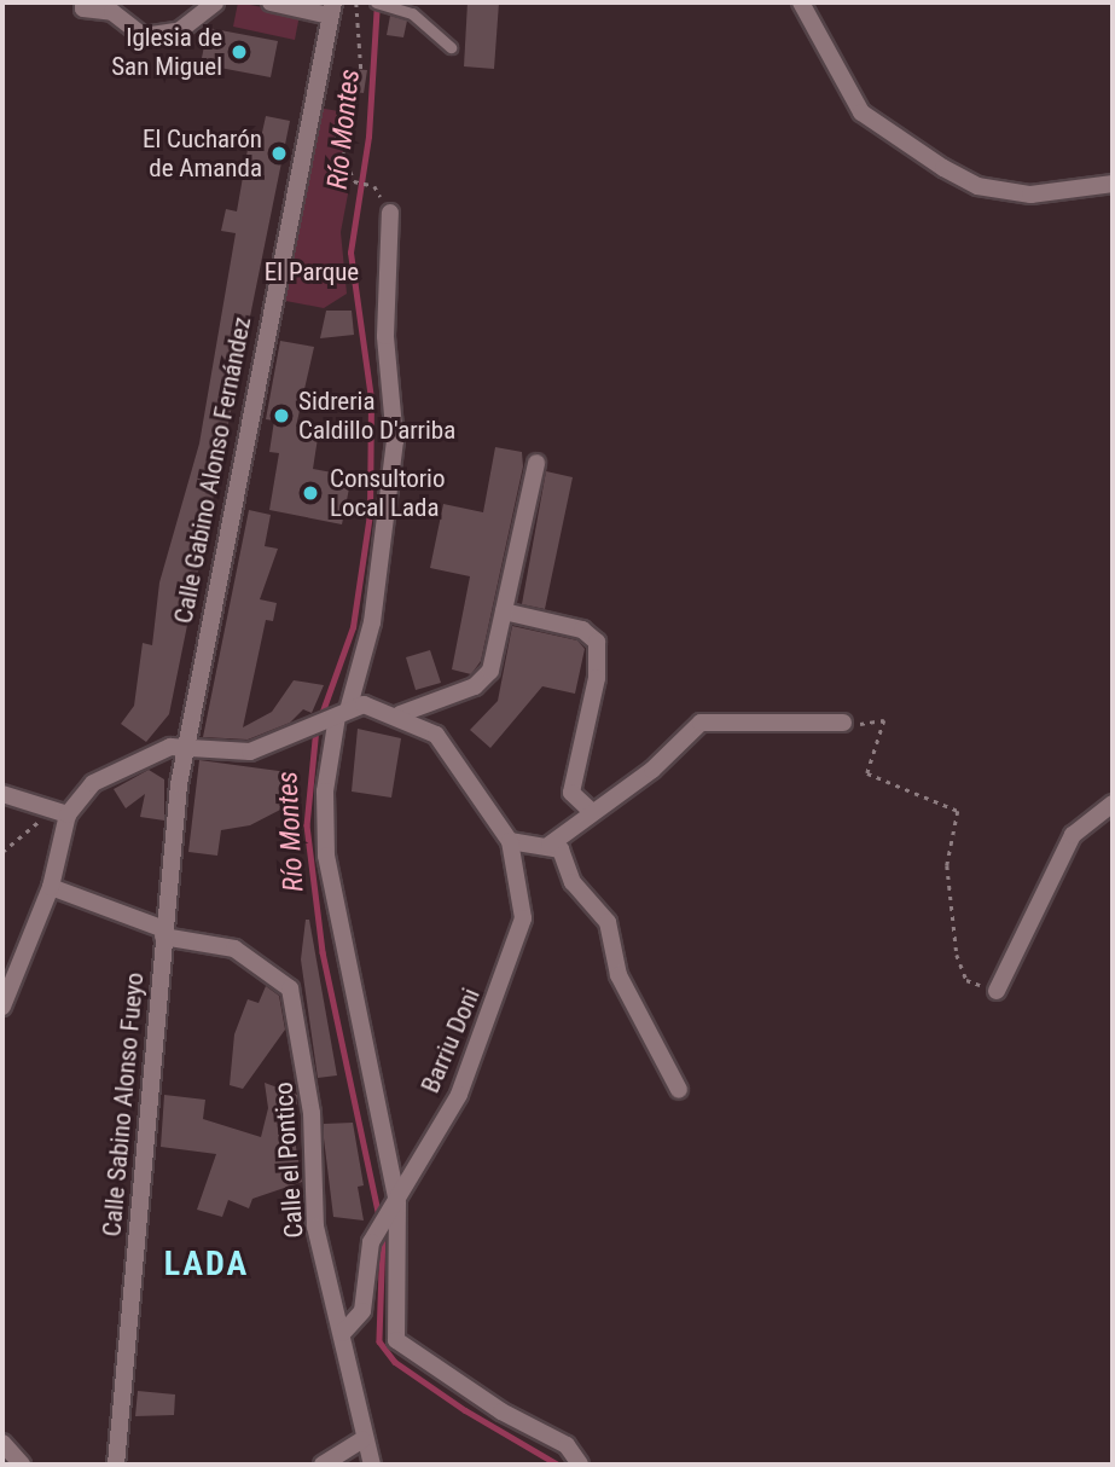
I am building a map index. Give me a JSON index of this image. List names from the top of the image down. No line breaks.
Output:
{"streets":{"street":["Calle Gabino Alonso Fernández","Barriu Doni","Calle Sabino Alonso Fueyo","Calle el Pontico"]},"crossings":[["Calle Gabino Alonso Fernández","Barriu Doni"],["Calle Gabino Alonso Fernández","Calle Sabino Alonso Fueyo"],["Barriu Doni","Calle Sabino Alonso Fueyo"],["Barriu Doni","Calle el Pontico"],["Calle Sabino Alonso Fueyo","Calle el Pontico"]],"districts":["LADA"],"water":["Río Montes"],"parks":["El Parque"],"places":["Iglesia de San Miguel","El Cucharón de Amanda","Sidreria Caldillo D'arriba","Consultorio Local Lada"]}
